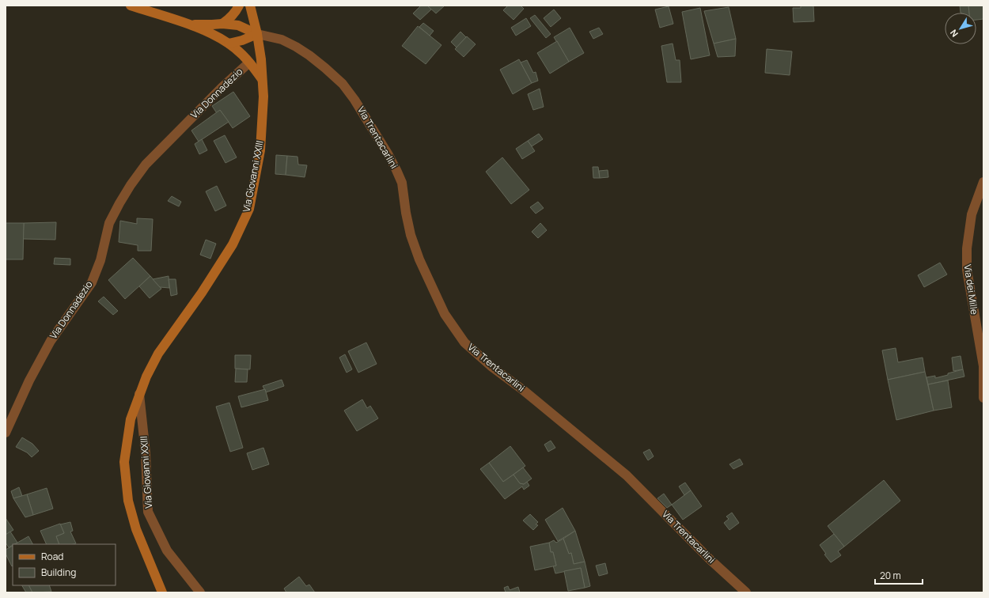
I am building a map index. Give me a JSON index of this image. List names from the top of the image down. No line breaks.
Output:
{"streets":{"main road":["Via Giovanni XXIII"],"street":["Via Donnadezio","Via Trentacarlini","Via dei Mille"]},"crossings":[["Via Trentacarlini","Via Giovanni XXIII"]],"legend":["Road","Building"],"scale_bar":"20 m","north":"bottom left"}
